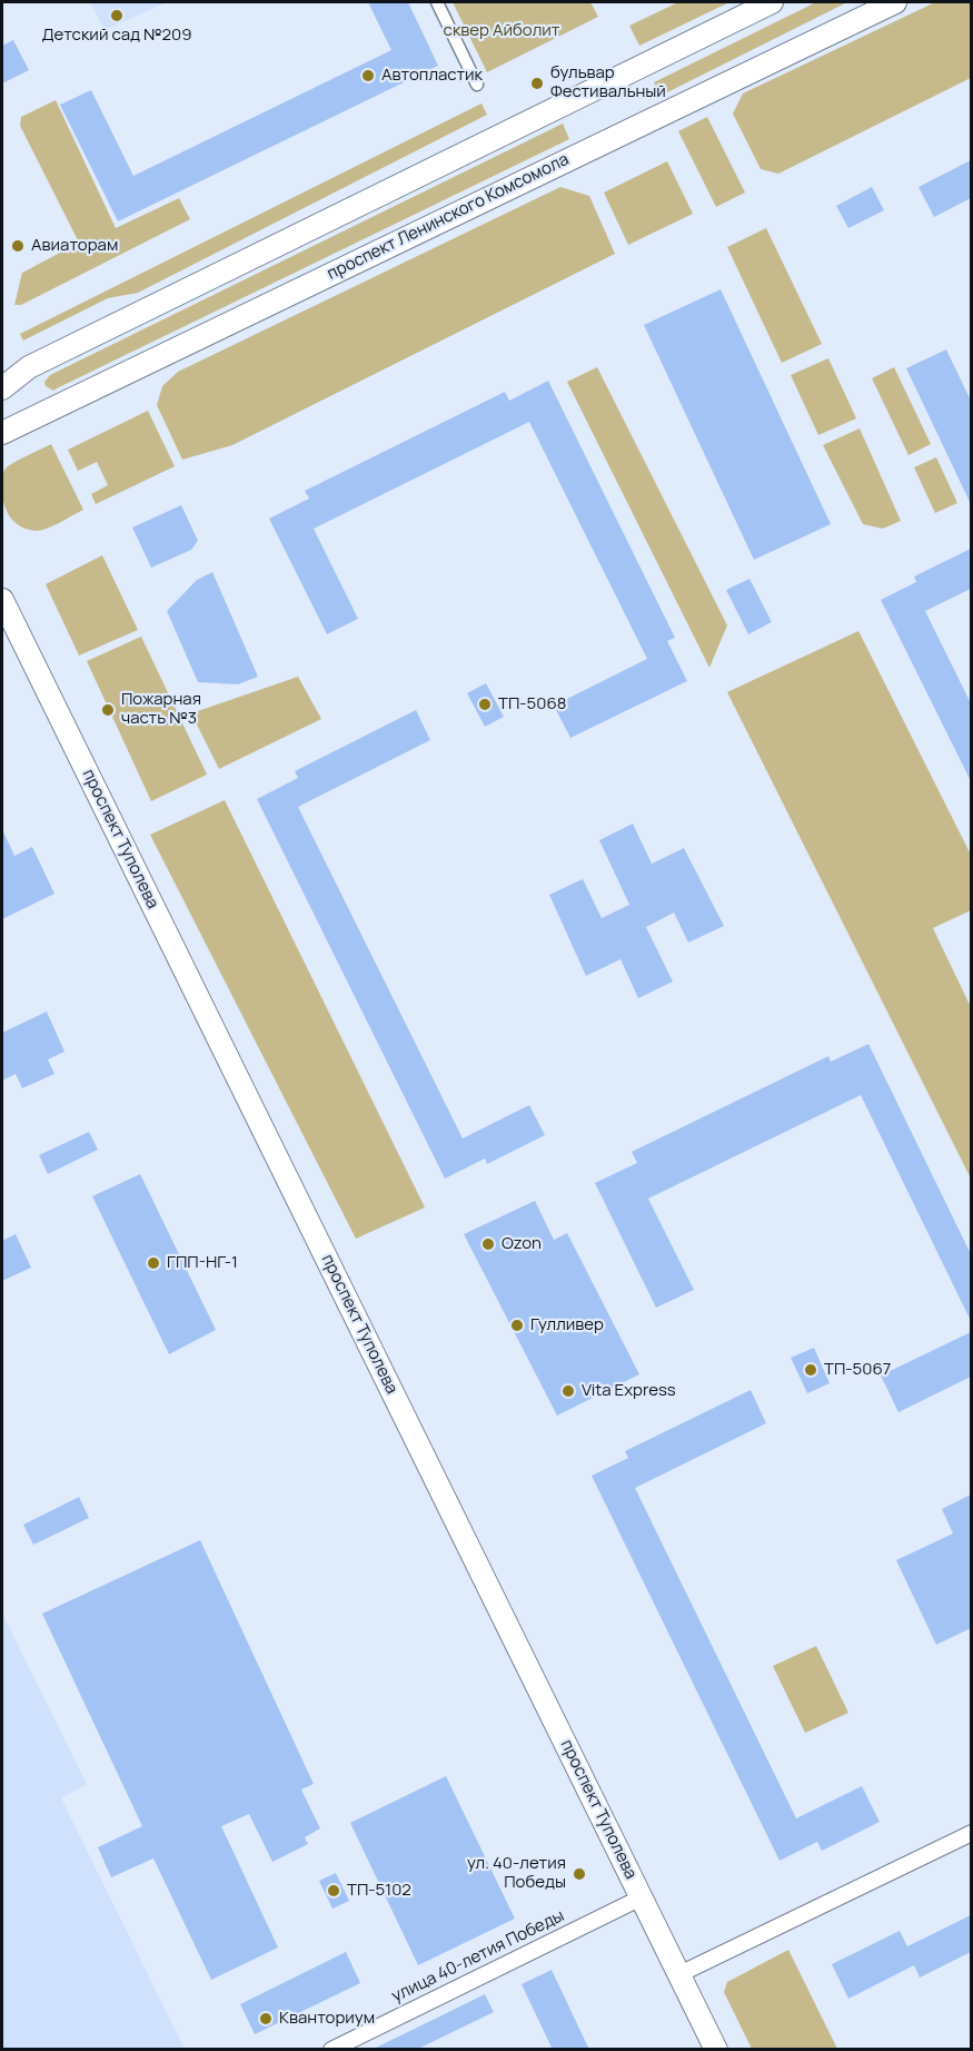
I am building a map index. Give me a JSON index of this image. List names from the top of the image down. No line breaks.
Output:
{"streets":{"main road":["проспект Ленинского Комсомола","проспект Туполева"],"street":["улица 40-летия Победы"]},"crossings":[["проспект Туполева","улица 40-летия Победы"]],"parks":["сквер Айболит"],"places":["Детский сад №209","Автопластик","бульвар Фестивальный","Авиаторам","ТП-5068","Пожарная часть №3","Ozon","ГПП-НГ-1","Гулливер","ТП-5067","Vita Express","ул. 40-летия Победы","ТП-5102","Кванториум"]}
